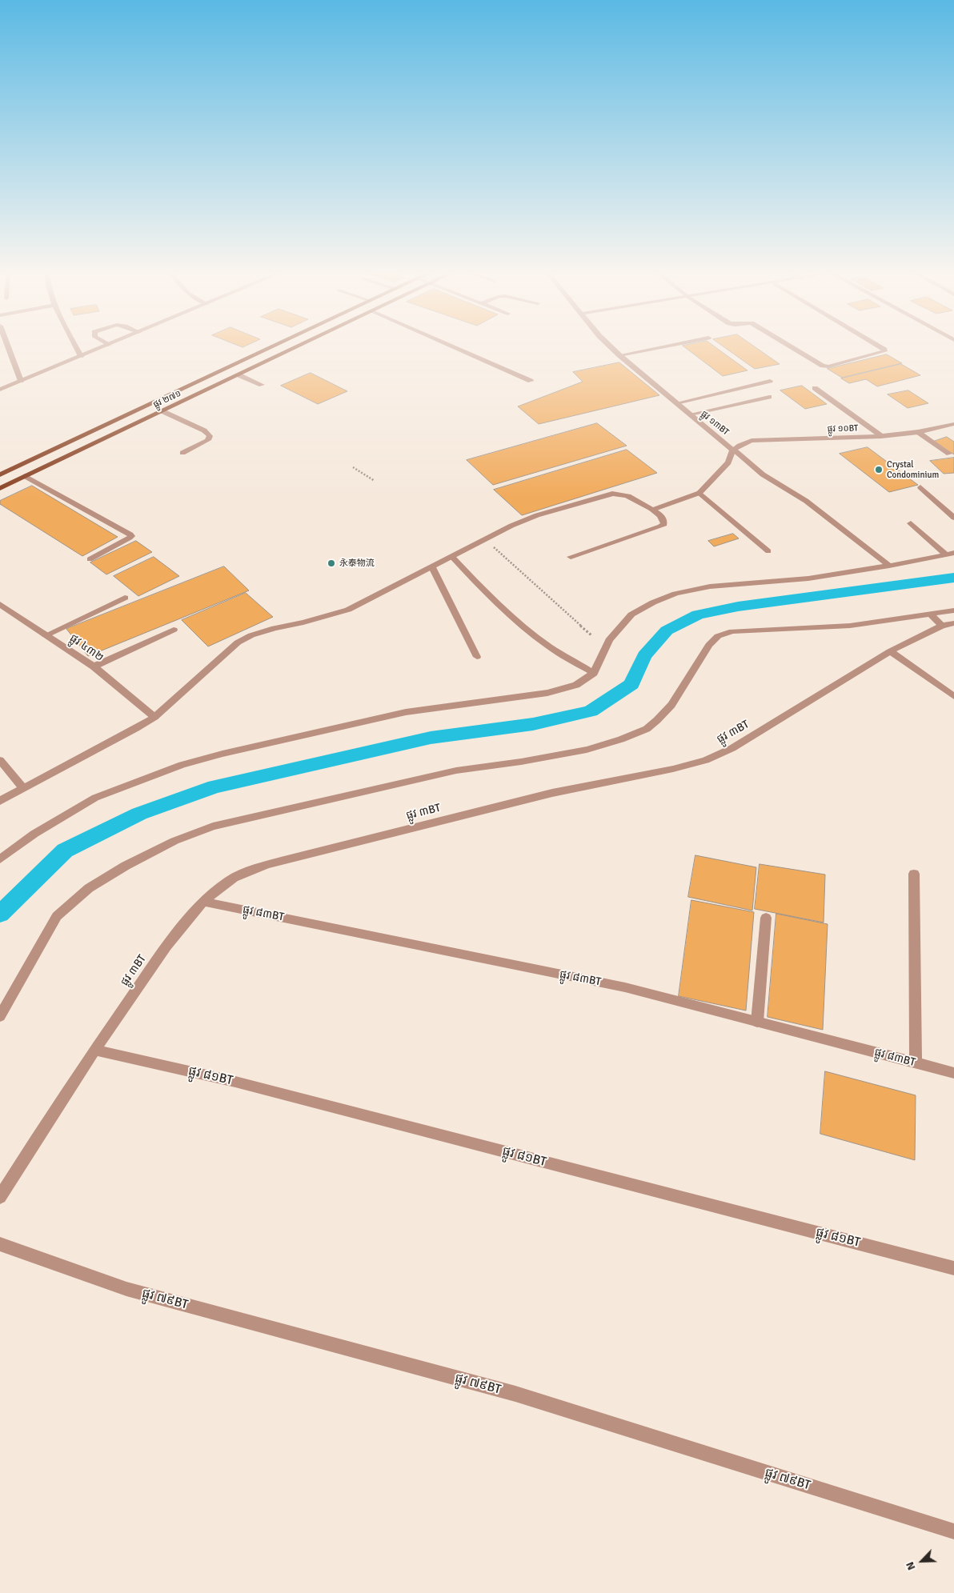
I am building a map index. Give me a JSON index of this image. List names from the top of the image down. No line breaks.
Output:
{"streets":{"main road":["ផ្លូវ ២៧១"],"street":["ផ្លូវ ១៣BT","ផ្លូវ ១០BT","ផ្លូវ ៤៣២","ផ្លូវ ៣BT","ផ្លូវ ៨៣BT","ផ្លូវ ៨១BT","ផ្លូវ ៧៩BT"]},"crossings":[["ផ្លូវ ១៣BT","ផ្លូវ ១០BT"],["ផ្លូវ ៣BT","ផ្លូវ ៨៣BT"],["ផ្លូវ ៣BT","ផ្លូវ ៨១BT"]],"places":["Crystal Condominium","永泰物流"],"north":"bottom left"}
